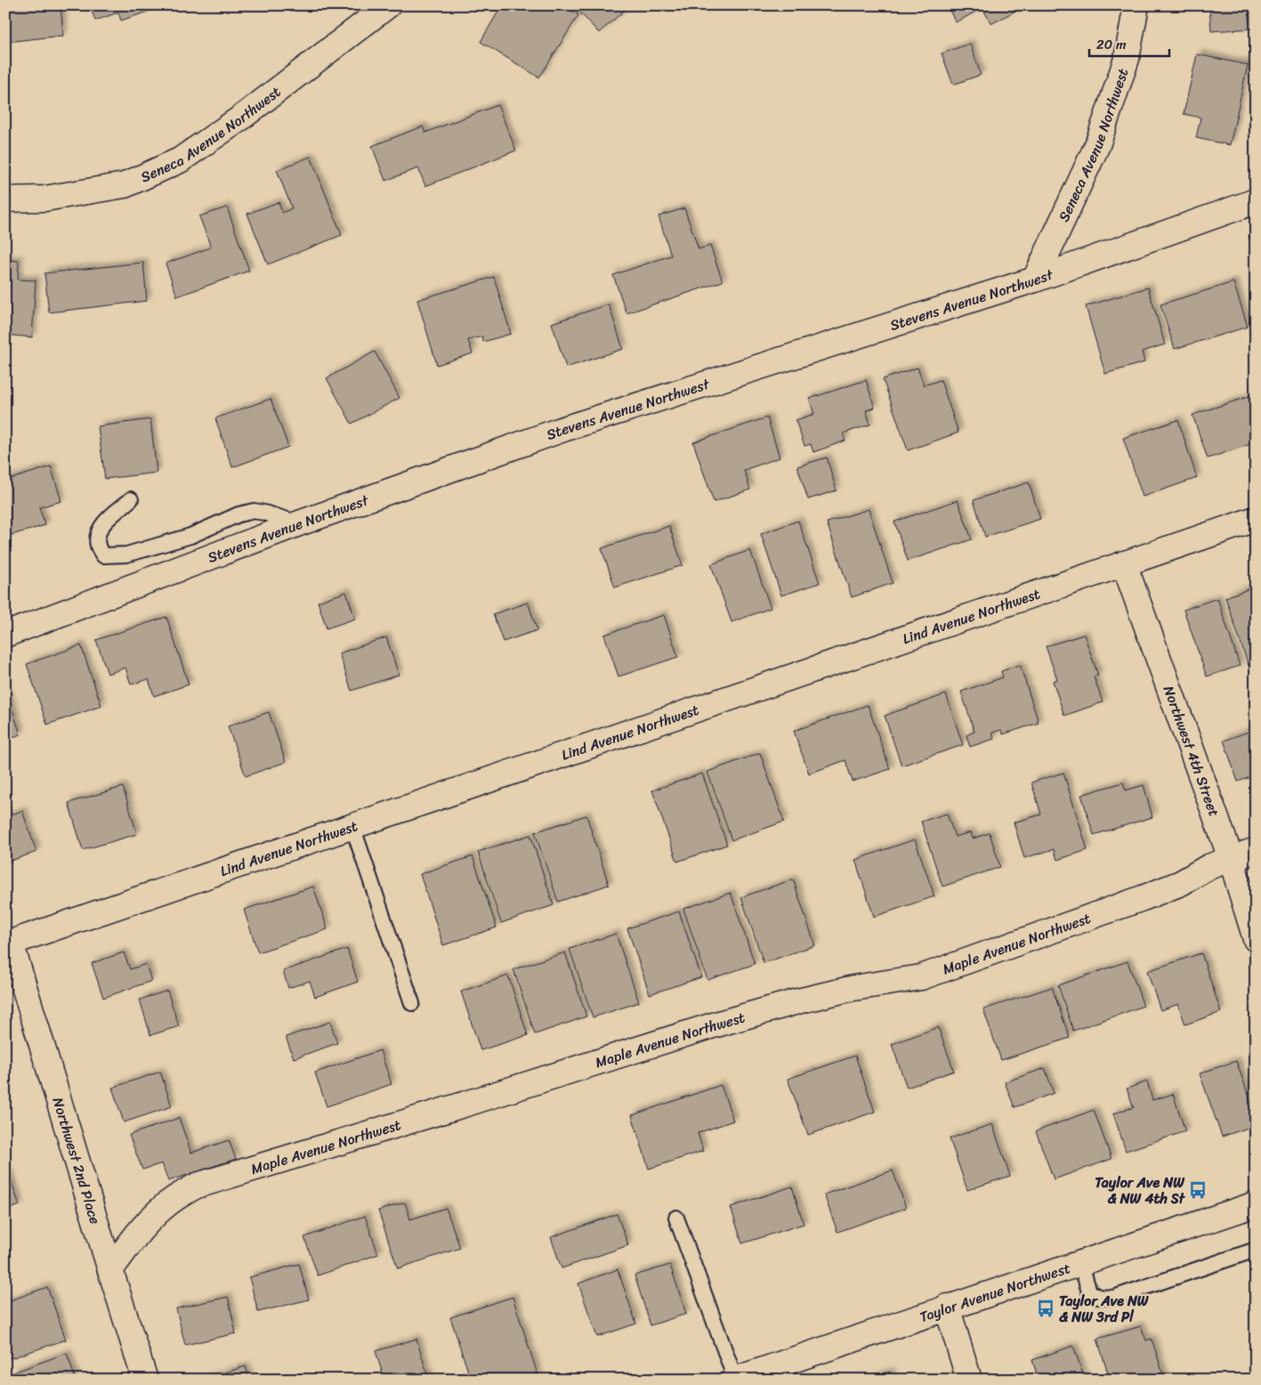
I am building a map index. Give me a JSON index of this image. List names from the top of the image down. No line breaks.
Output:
{"streets":{"street":["Seneca Avenue Northwest","Stevens Avenue Northwest","Lind Avenue Northwest","Northwest 4th Street","Maple Avenue Northwest","Northwest 2nd Place","Taylor Avenue Northwest"]},"crossings":[["Seneca Avenue Northwest","Stevens Avenue Northwest"],["Lind Avenue Northwest","Northwest 4th Street"],["Lind Avenue Northwest","Northwest 2nd Place"],["Northwest 4th Street","Maple Avenue Northwest"],["Maple Avenue Northwest","Northwest 2nd Place"]],"places":{"bus stop":["Taylor Ave NW & NW 4th St","Taylor Ave NW & NW 3rd Pl"]},"scale_bar":"20 m"}
